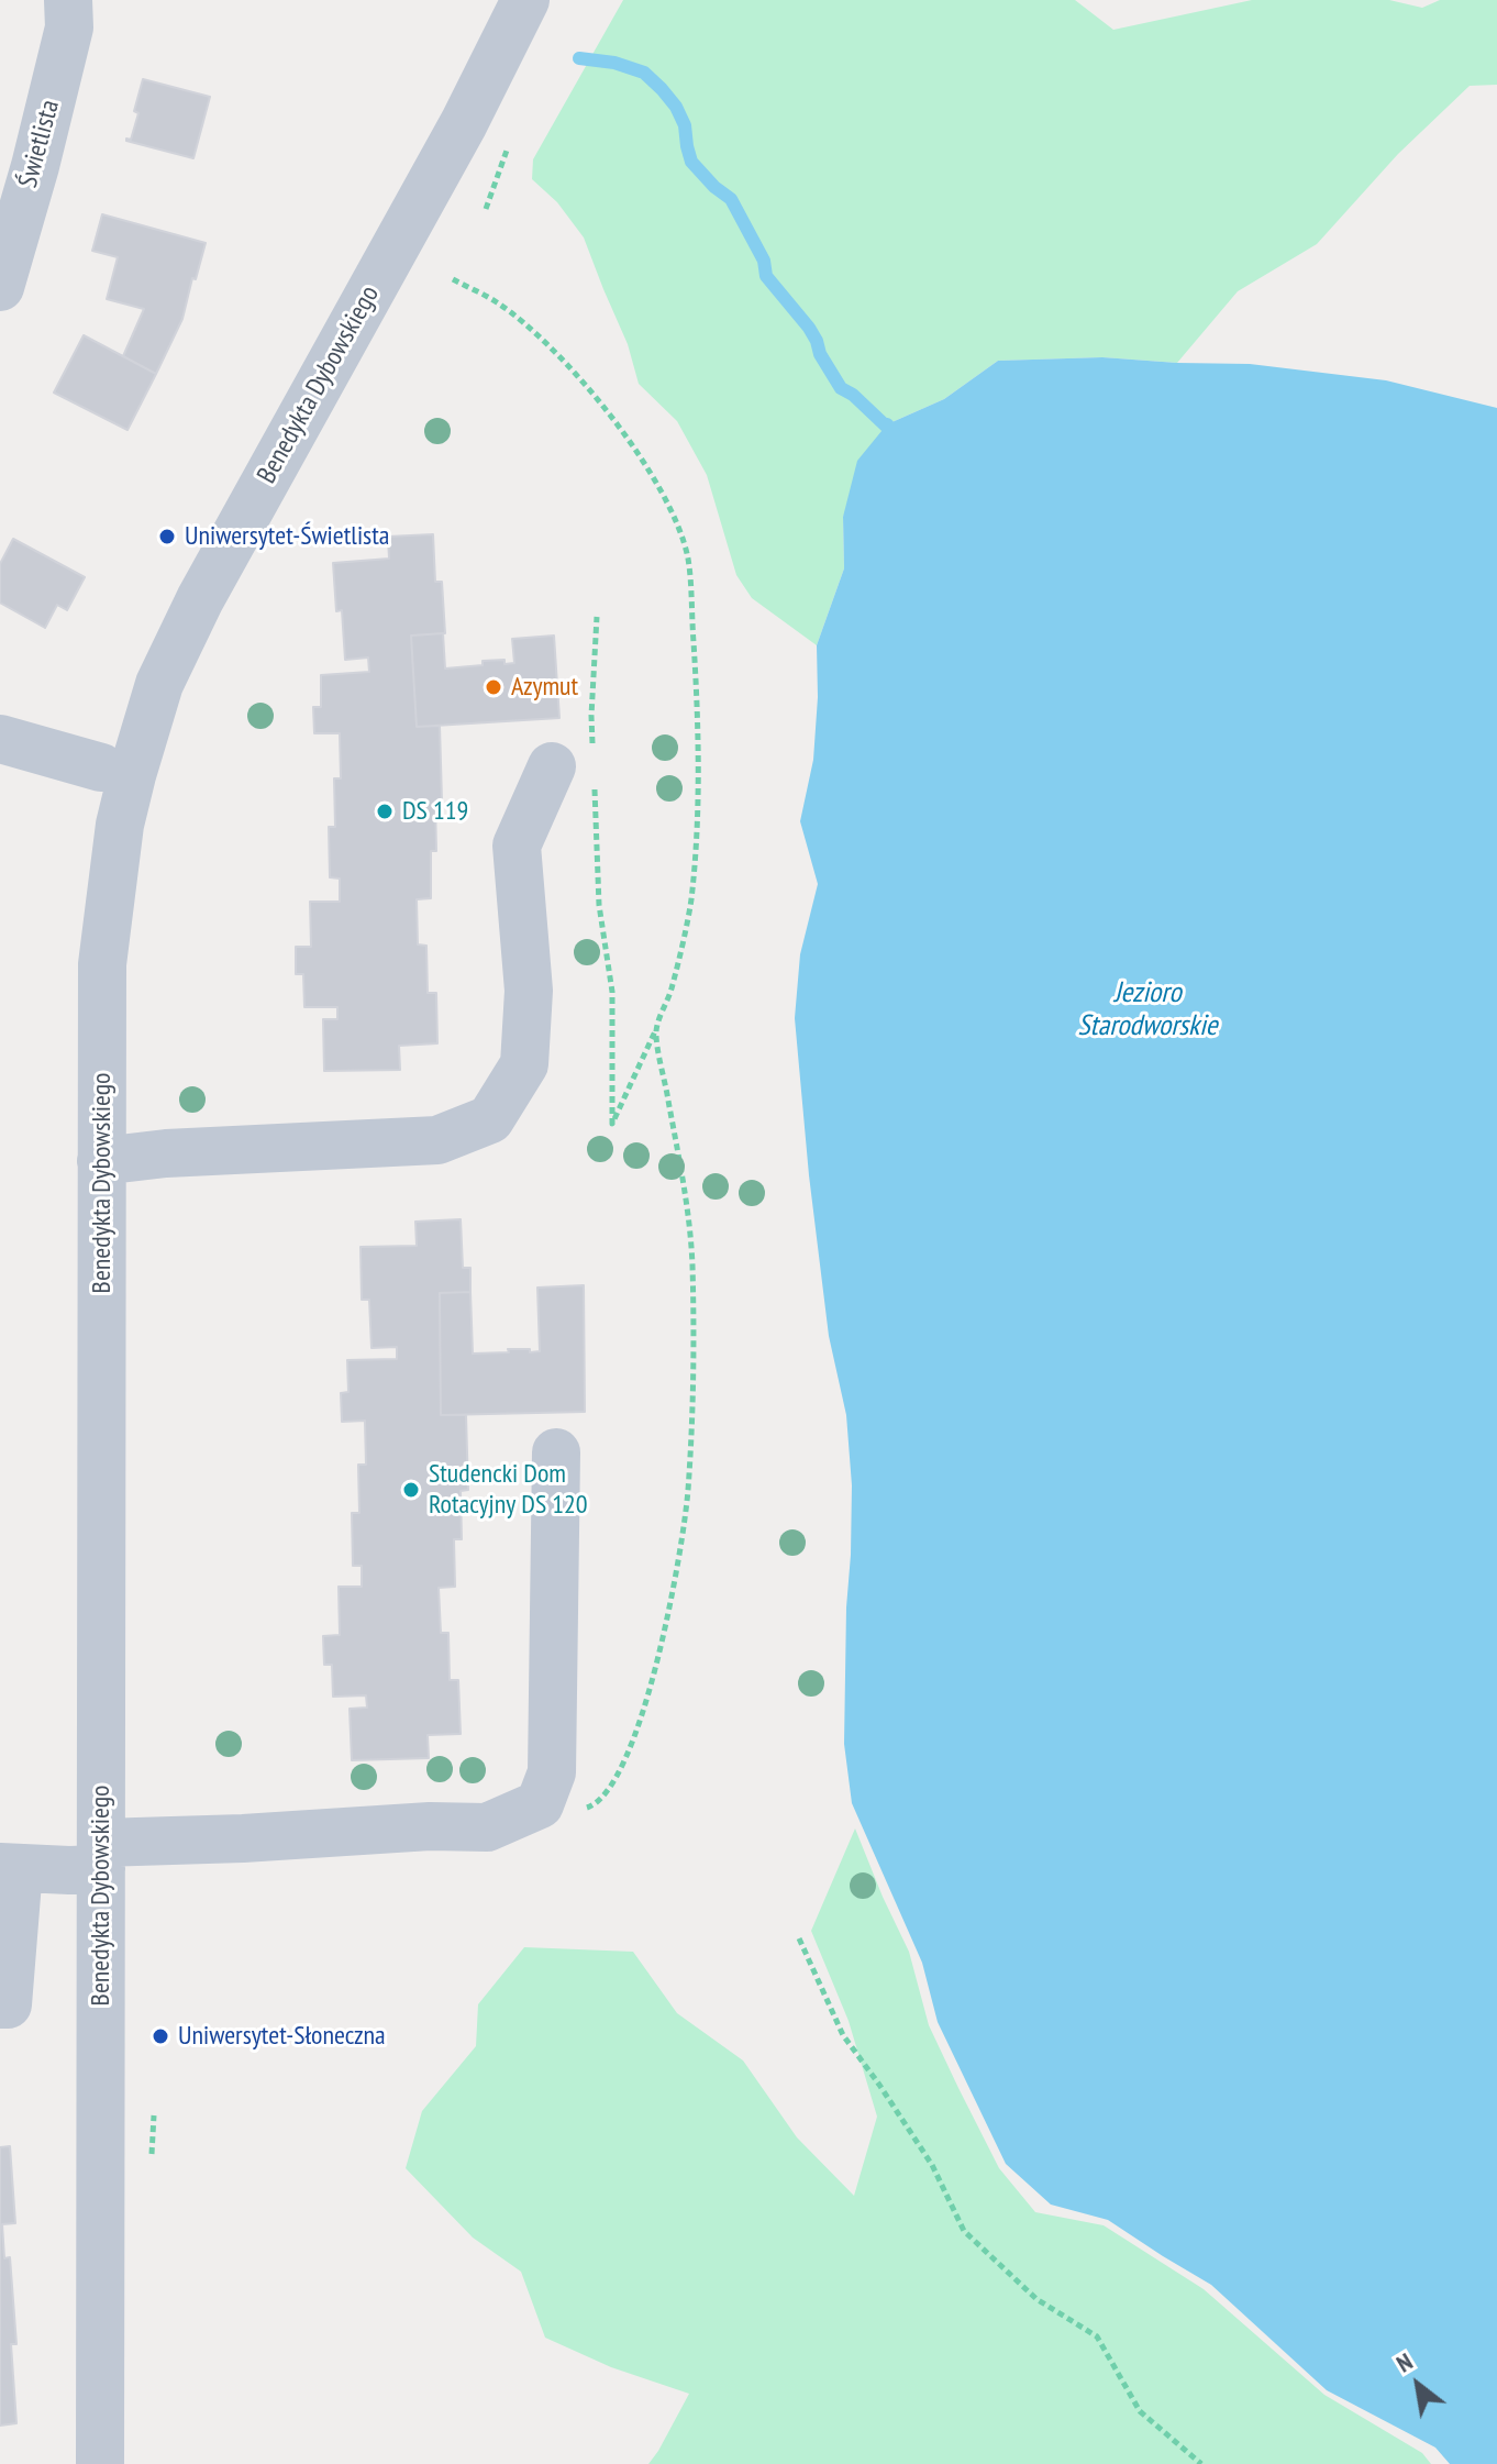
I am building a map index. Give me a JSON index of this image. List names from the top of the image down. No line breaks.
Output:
{"streets":{"street":["Świetlista","Benedykta Dybowskiego"]},"water":["Jezioro Starodworskie"],"places":["Uniwersytet-Świetlista","Azymut","DS 119","Studencki Dom Rotacyjny DS 120","Uniwersytet-Słoneczna"],"north":"top left"}
